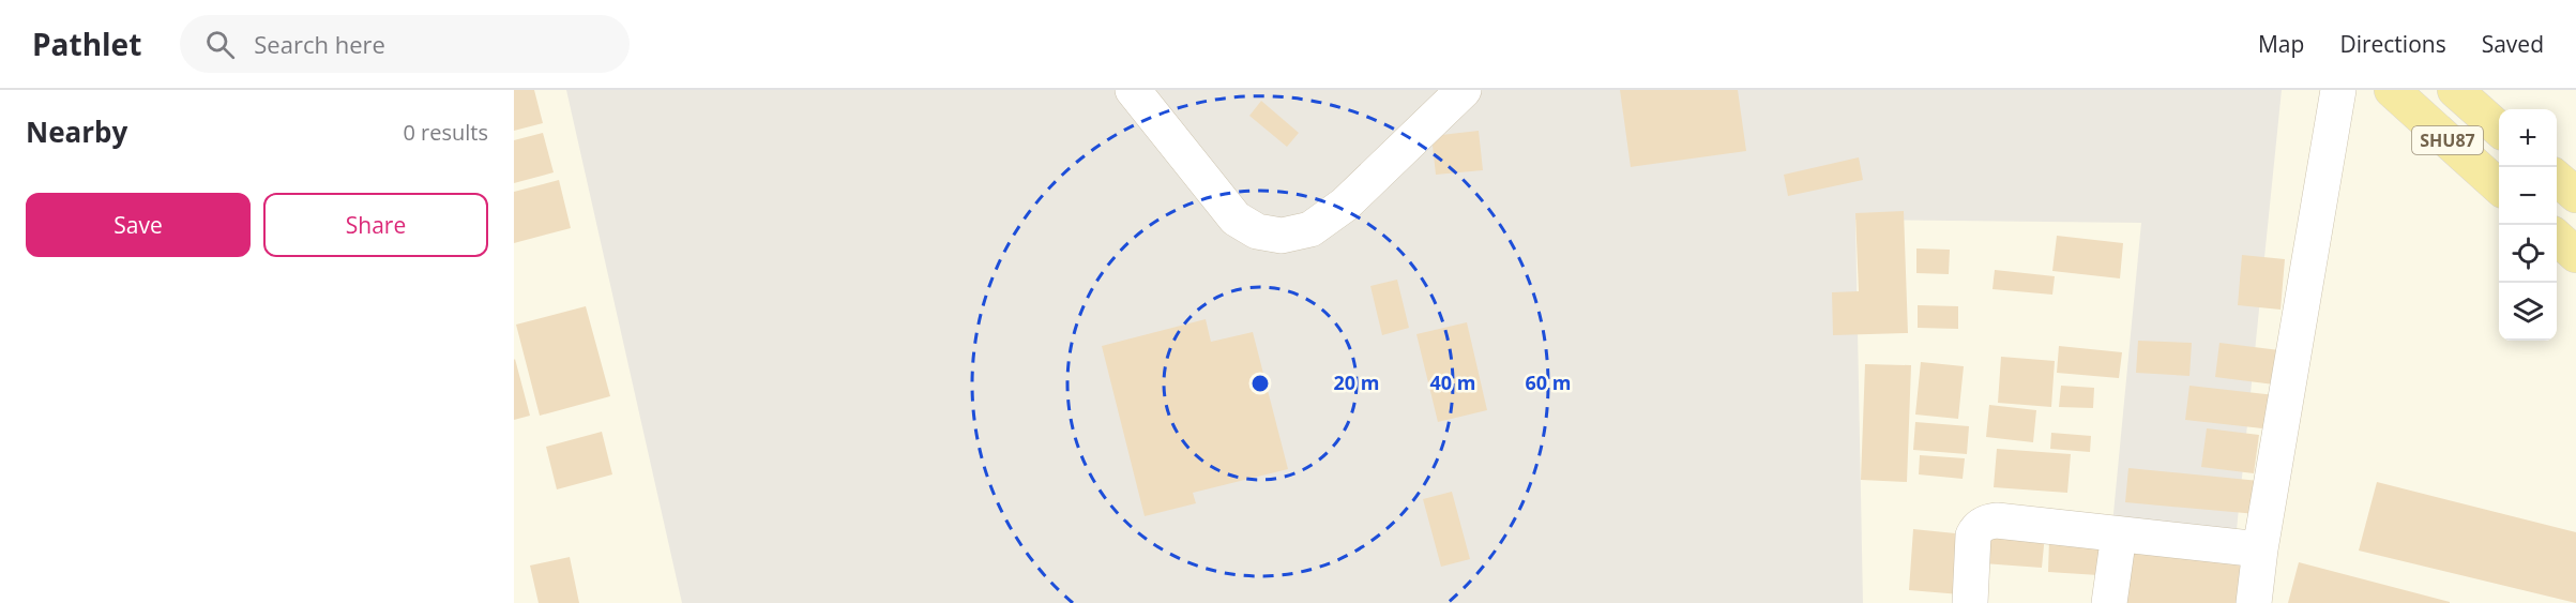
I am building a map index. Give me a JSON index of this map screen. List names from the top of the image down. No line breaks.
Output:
{"streets":{"main road":["SHU87"]},"page":{"header":"Pathlet","search":"Search here","nav":["Map","Directions","Saved"],"heading":["Nearby","0 results"],"map_buttons":["+","−"],"buttons":["Save","Share"]},"rings":["20 m","40 m","60 m"]}
